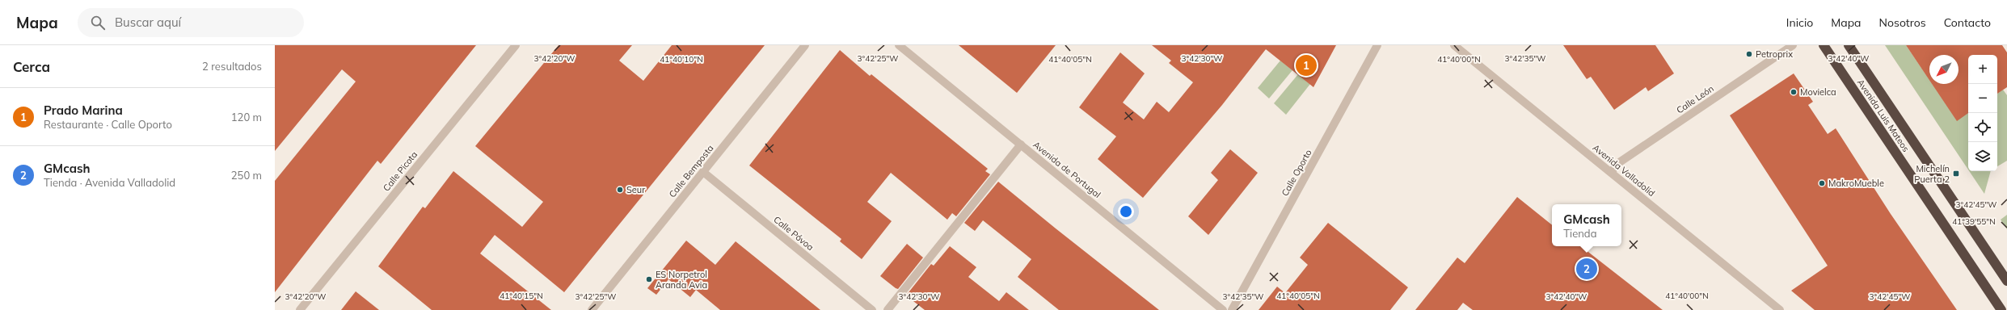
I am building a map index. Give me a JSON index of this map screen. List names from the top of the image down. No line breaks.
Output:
{"streets":{"highway":["Avenida Luis Mateos"],"street":["Calle León","Avenida de Portugal","Avenida Valladolid","Calle Picota","Calle Bemposta","Calle Oporto","Calle Póvoa"]},"crossings":[["Calle León","Avenida Valladolid"],["Calle Bemposta","Calle Póvoa"]],"places":{"other":["Petroprix","Movielca","MakroMueble","Seur","ES Norpetrol Aranda Avia"],"transit":["Michelín Puerta 2"]},"north":"bottom left","page":{"header":"Mapa","search":"Buscar aquí","nav":["Inicio","Mapa","Nosotros","Contacto"],"heading":["Cerca","2 resultados"],"pins":["1","2"],"map_buttons":["+","−"],"list":[{"mark":"1","name":"Prado Marina","note":"Restaurante · Calle Oporto","value":"120 m"},{"mark":"2","name":"GMcash","note":"Tienda · Avenida Valladolid","value":"250 m"}],"popup":["GMcash","Tienda"]},"coordinates":["3°42'25\"W","3°42'35\"W","3°42'40\"W","3°42'20\"W","3°42'30\"W","41°40'10\"N","41°40'05\"N","41°40'00\"N","3°42'45\"W","41°39'55\"N","41°40'15\"N"]}
